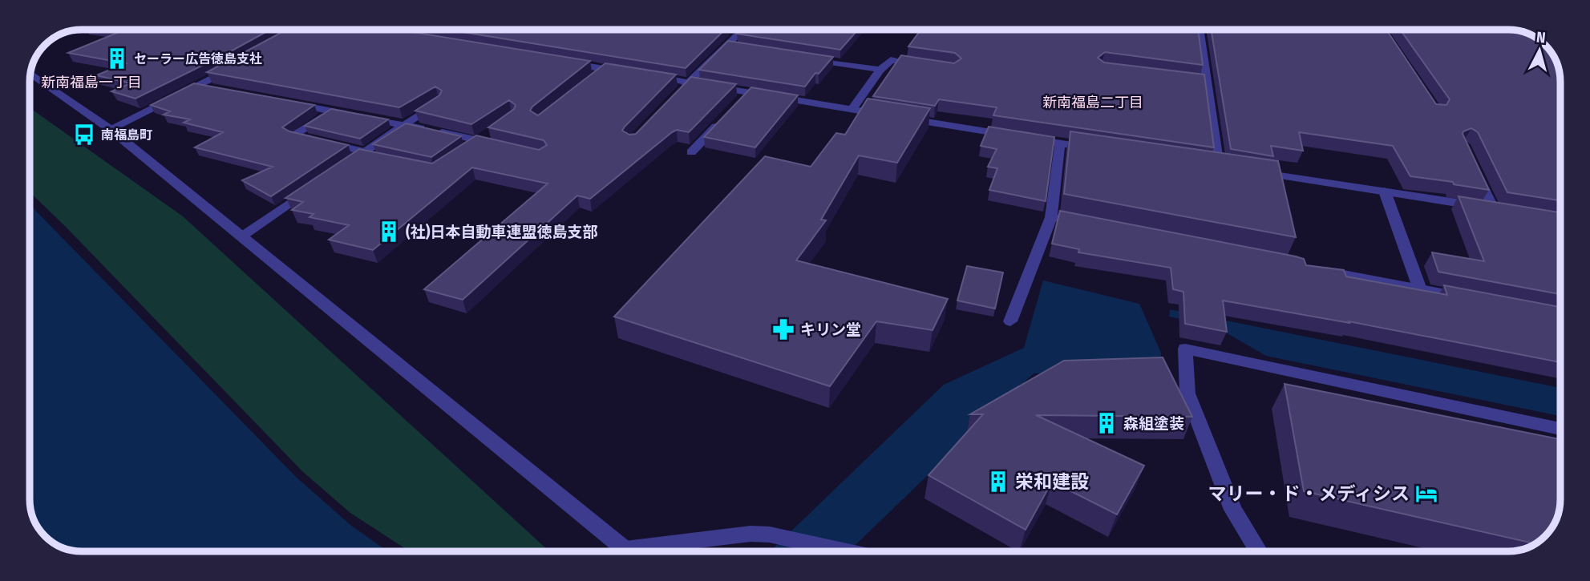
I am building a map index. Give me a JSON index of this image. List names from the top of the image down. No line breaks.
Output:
{"districts":["新南福島一丁目","新南福島二丁目"],"places":{"building":["セーラー広告徳島支社","(社)日本自動車連盟徳島支部","森組塗装","栄和建設"],"bus stop":["南福島町"],"pharmacy":["キリン堂"],"hotel":["マリー・ド・メディシス"]},"north":"top"}
